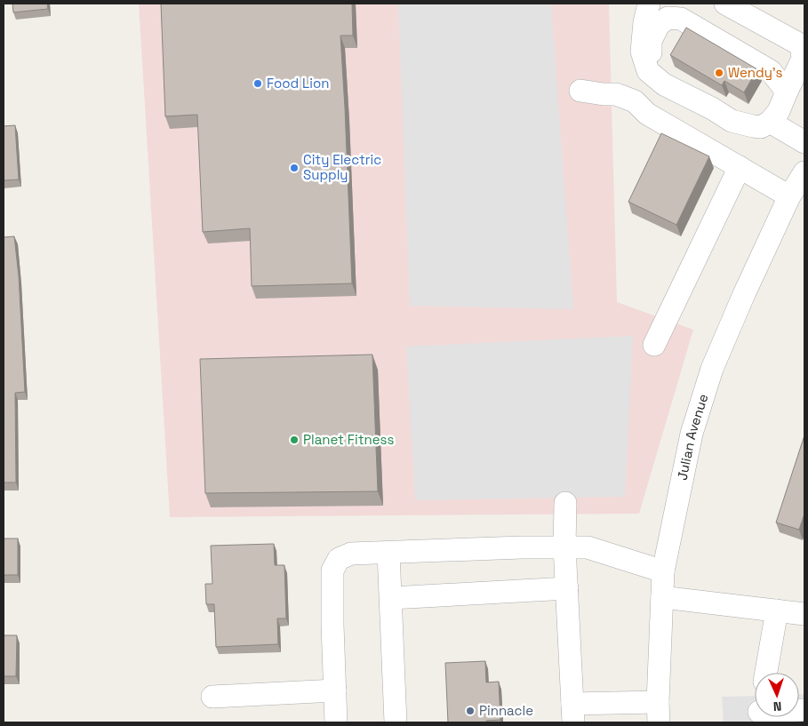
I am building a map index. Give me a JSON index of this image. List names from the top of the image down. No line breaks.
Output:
{"streets":{"street":["Julian Avenue"]},"places":["Wendy's","Food Lion","City Electric Supply","Planet Fitness","Pinnacle"],"north":"bottom"}
